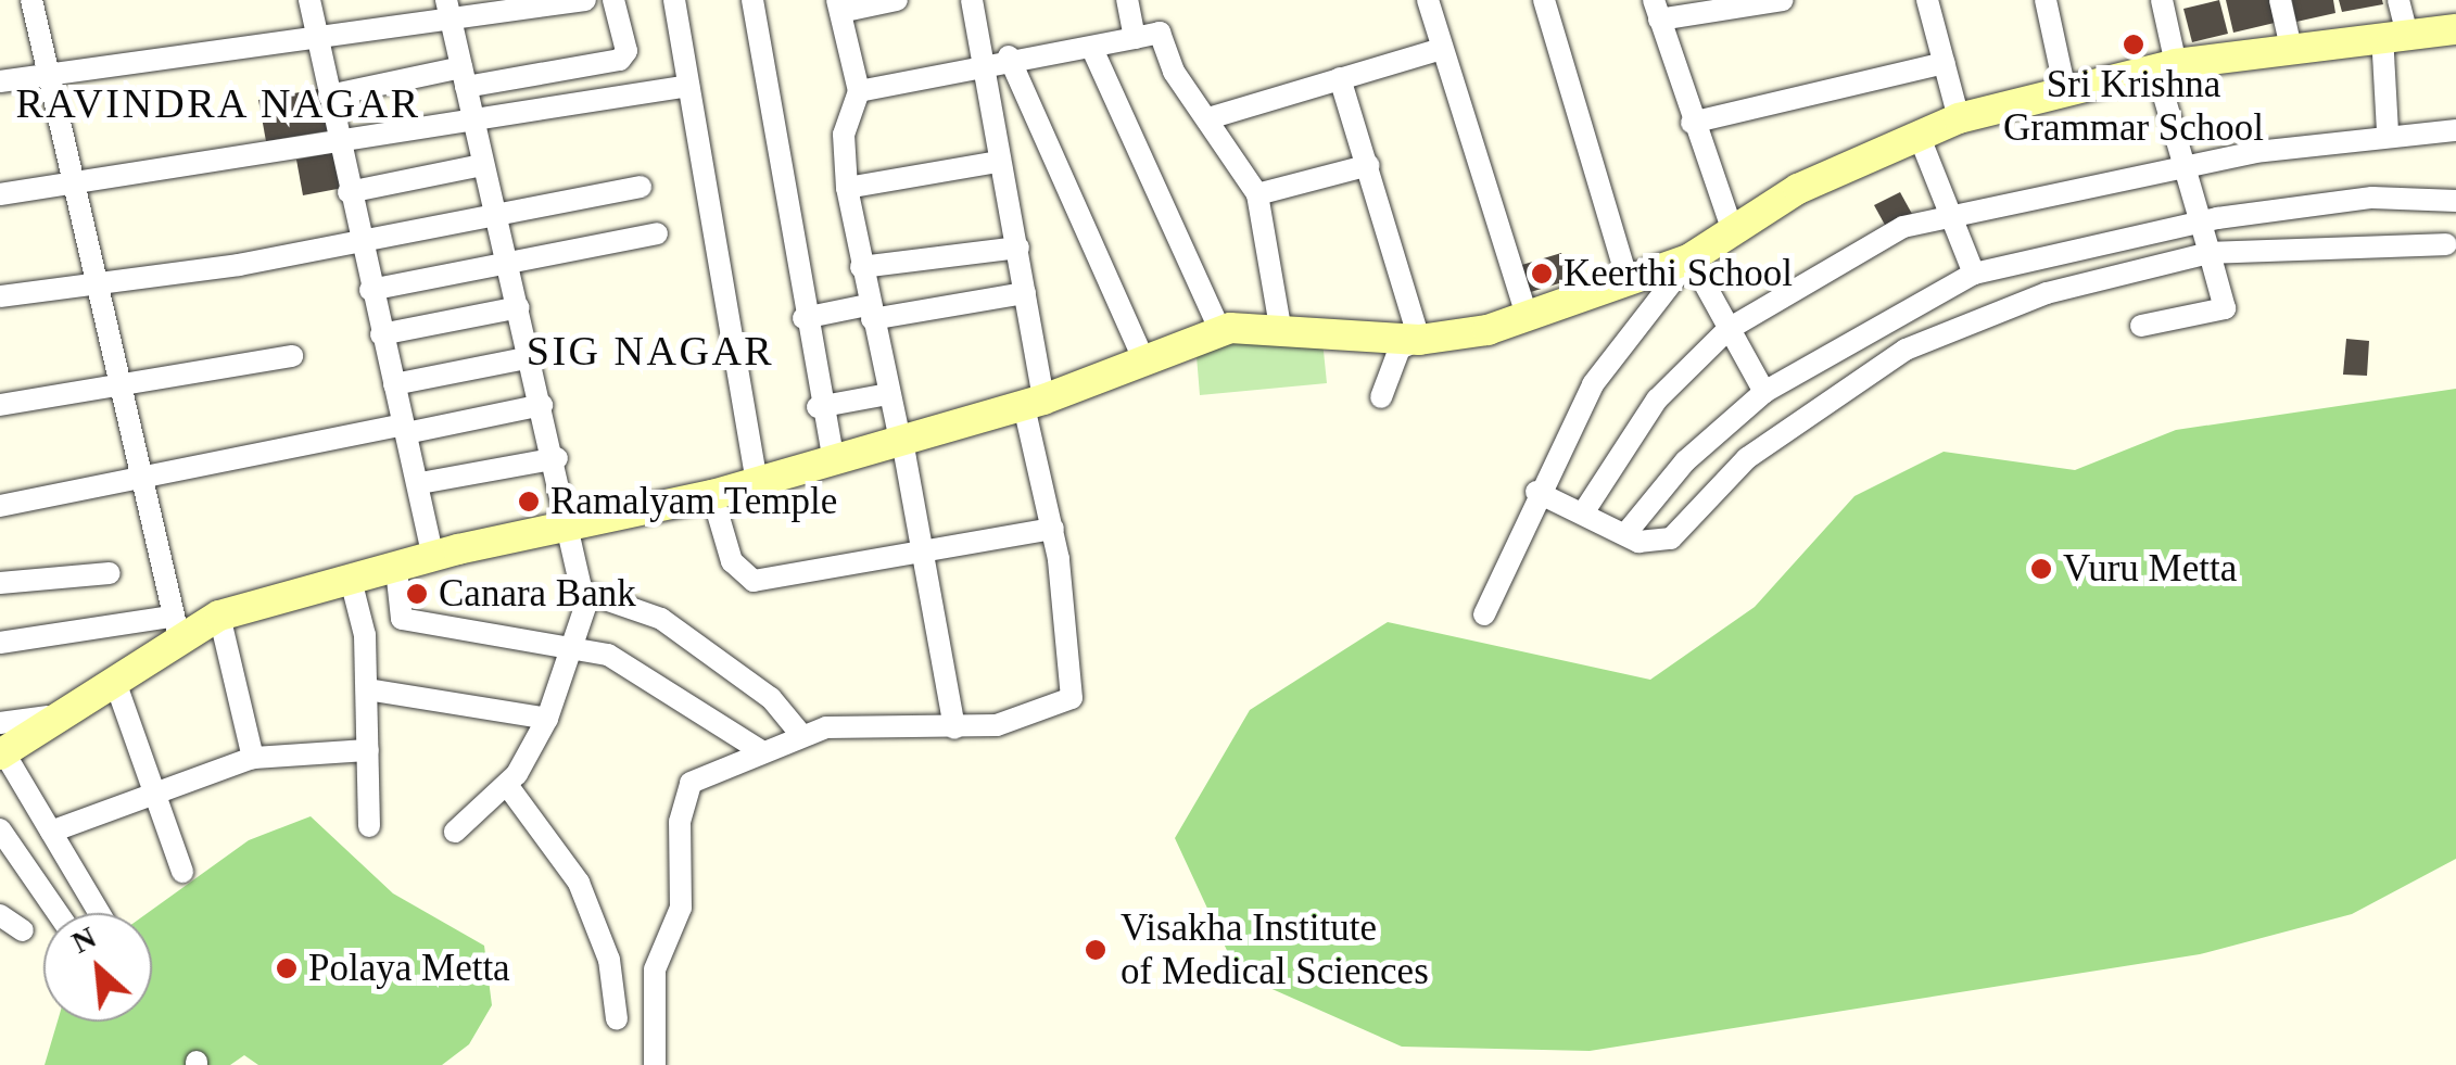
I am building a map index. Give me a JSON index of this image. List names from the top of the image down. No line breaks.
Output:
{"districts":["RAVINDRA NAGAR","SIG NAGAR"],"places":["Sri Krishna Grammar School","Keerthi School","Ramalyam Temple","Vuru Metta","Canara Bank","Visakha Institute of Medical Sciences","Polaya Metta"],"north":"top left"}
